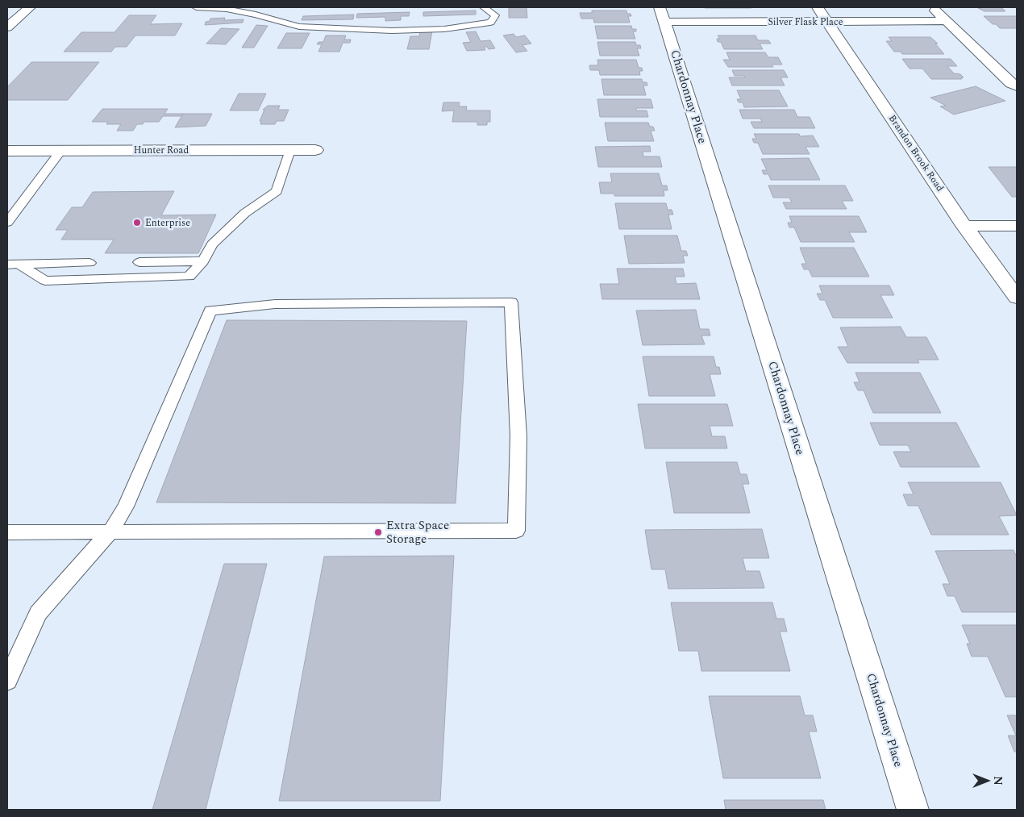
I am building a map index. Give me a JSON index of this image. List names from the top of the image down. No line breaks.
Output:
{"streets":{"main road":["Silver Flask Place","Chardonnay Place","Hunter Road","Brandon Brook Road"]},"crossings":[["Silver Flask Place","Chardonnay Place"],["Silver Flask Place","Brandon Brook Road"]],"places":["Enterprise","Extra Space Storage"],"north":"right"}
